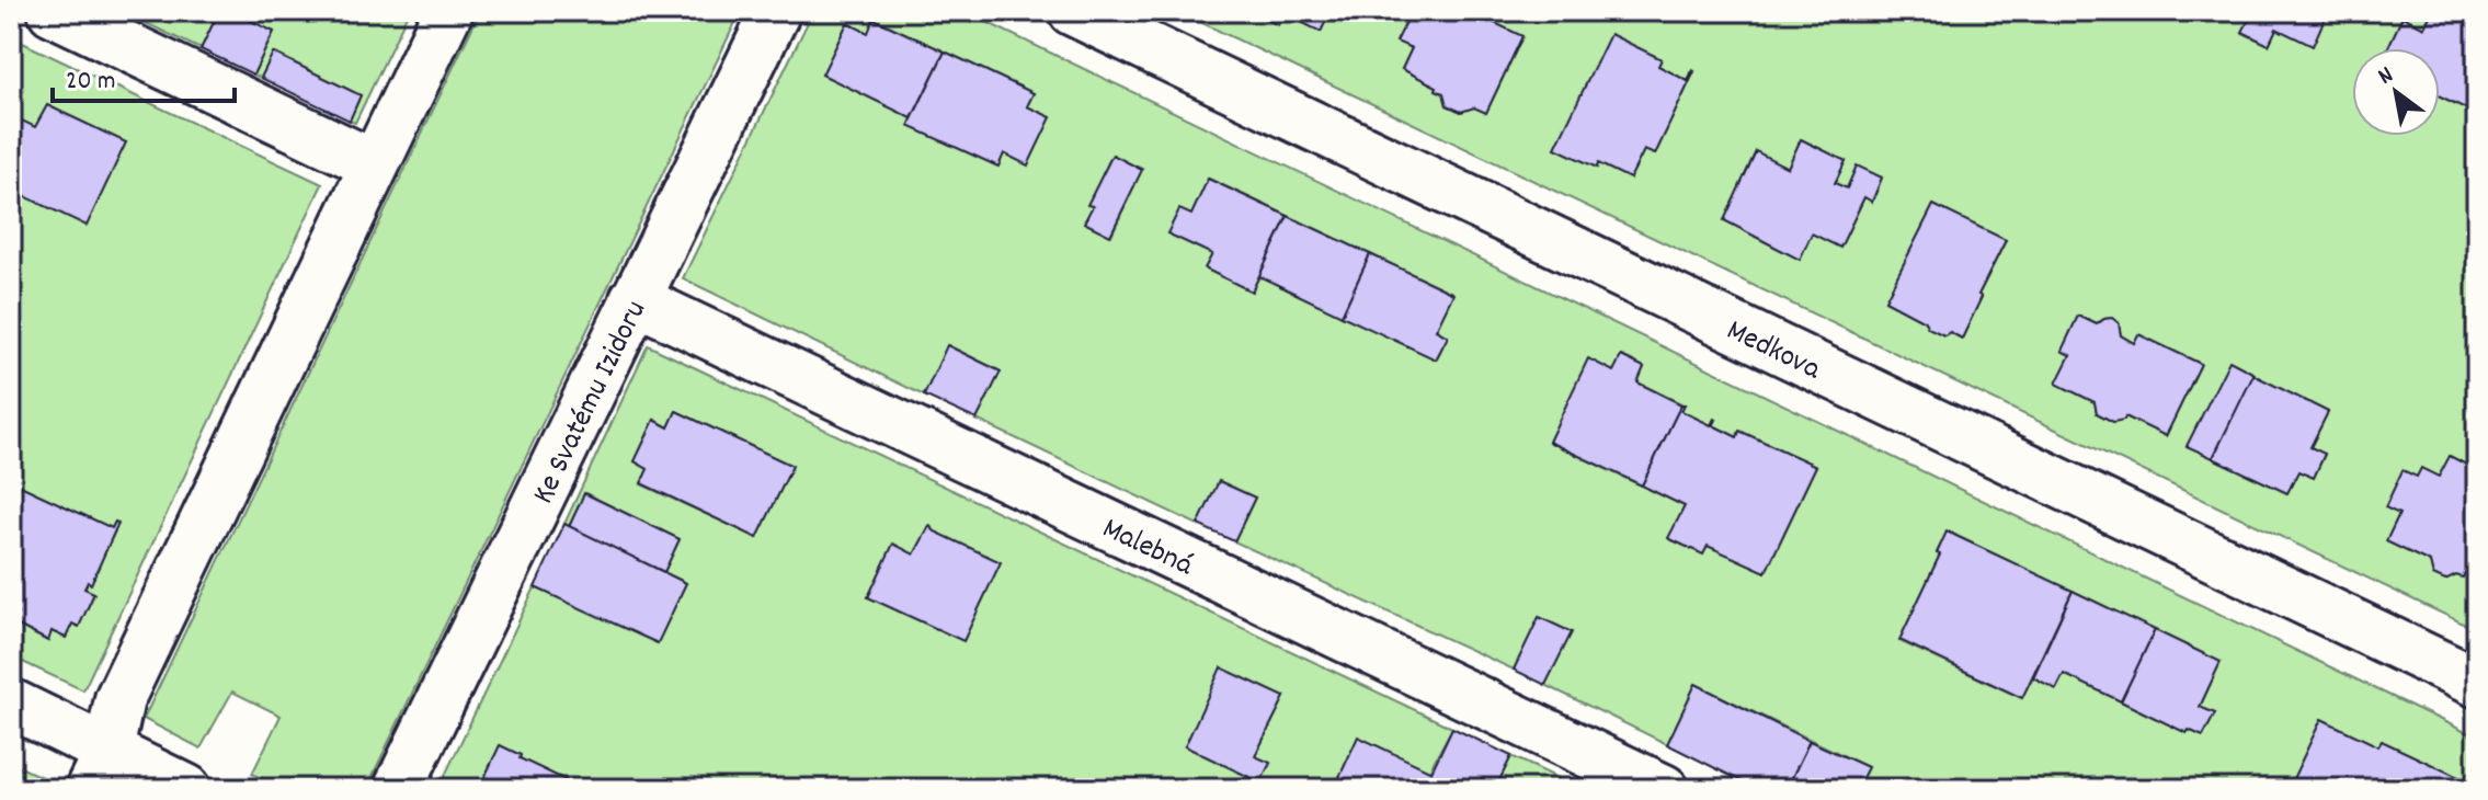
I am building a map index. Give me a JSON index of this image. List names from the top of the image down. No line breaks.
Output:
{"streets":{"street":["Medkova","Ke Svatému Izidoru","Malebná"]},"crossings":[["Ke Svatému Izidoru","Malebná"]],"scale_bar":"20 m","north":"top left"}
